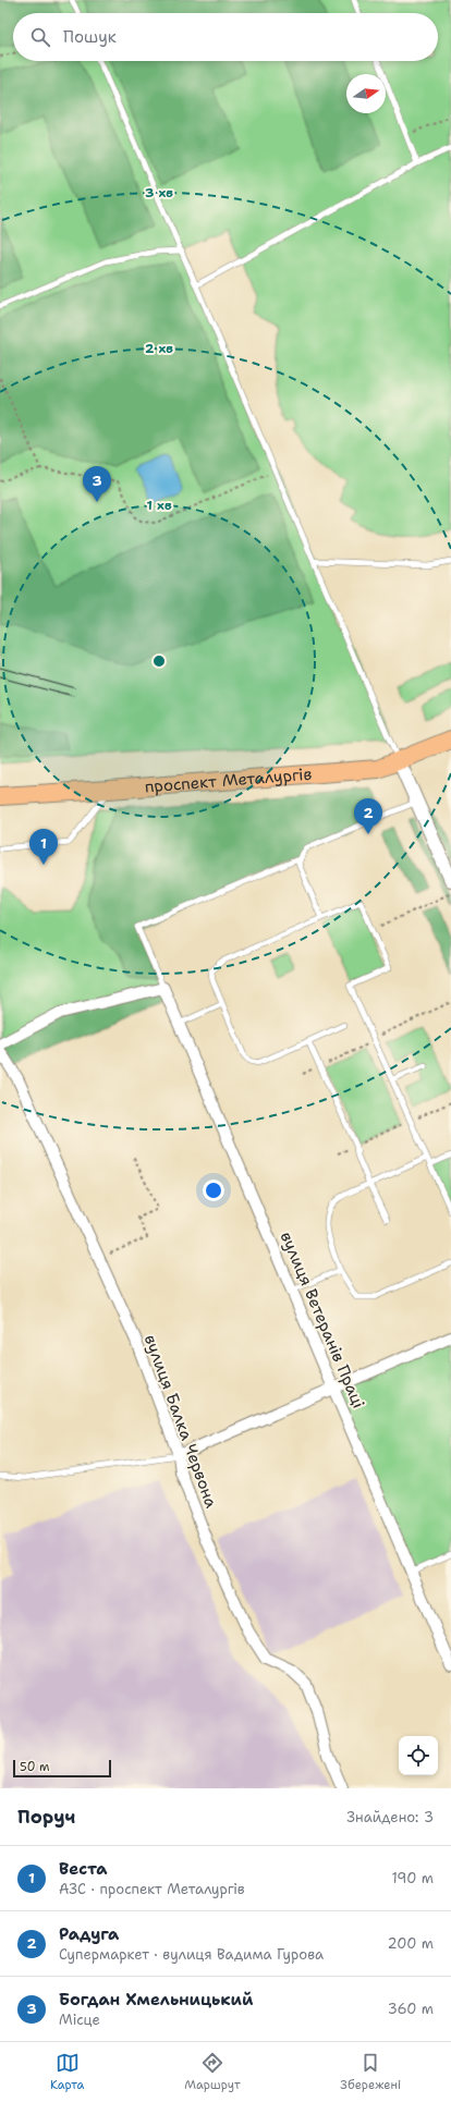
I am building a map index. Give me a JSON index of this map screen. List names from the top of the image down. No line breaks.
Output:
{"streets":{"main road":["проспект Металургів"],"street":["вулиця Ветеранів Праці","вулиця Балка Червона"]},"scale_bar":"50 m","north":"right","page":{"search":"Пошук","pins":["3","2","1"],"scale":"50 m","heading":["Поруч","Знайдено: 3"],"list":[{"mark":"1","name":"Веста","note":"АЗС · проспект Металургів","value":"190 m"},{"mark":"2","name":"Радуга","note":"Супермаркет · вулиця Вадима Гурова","value":"200 m"},{"mark":"3","name":"Богдан Хмельницький","note":"Місце","value":"360 m"}],"nav":["Карта","Маршрут","Збережені"]},"rings":["3 хв","2 хв","1 хв"]}
